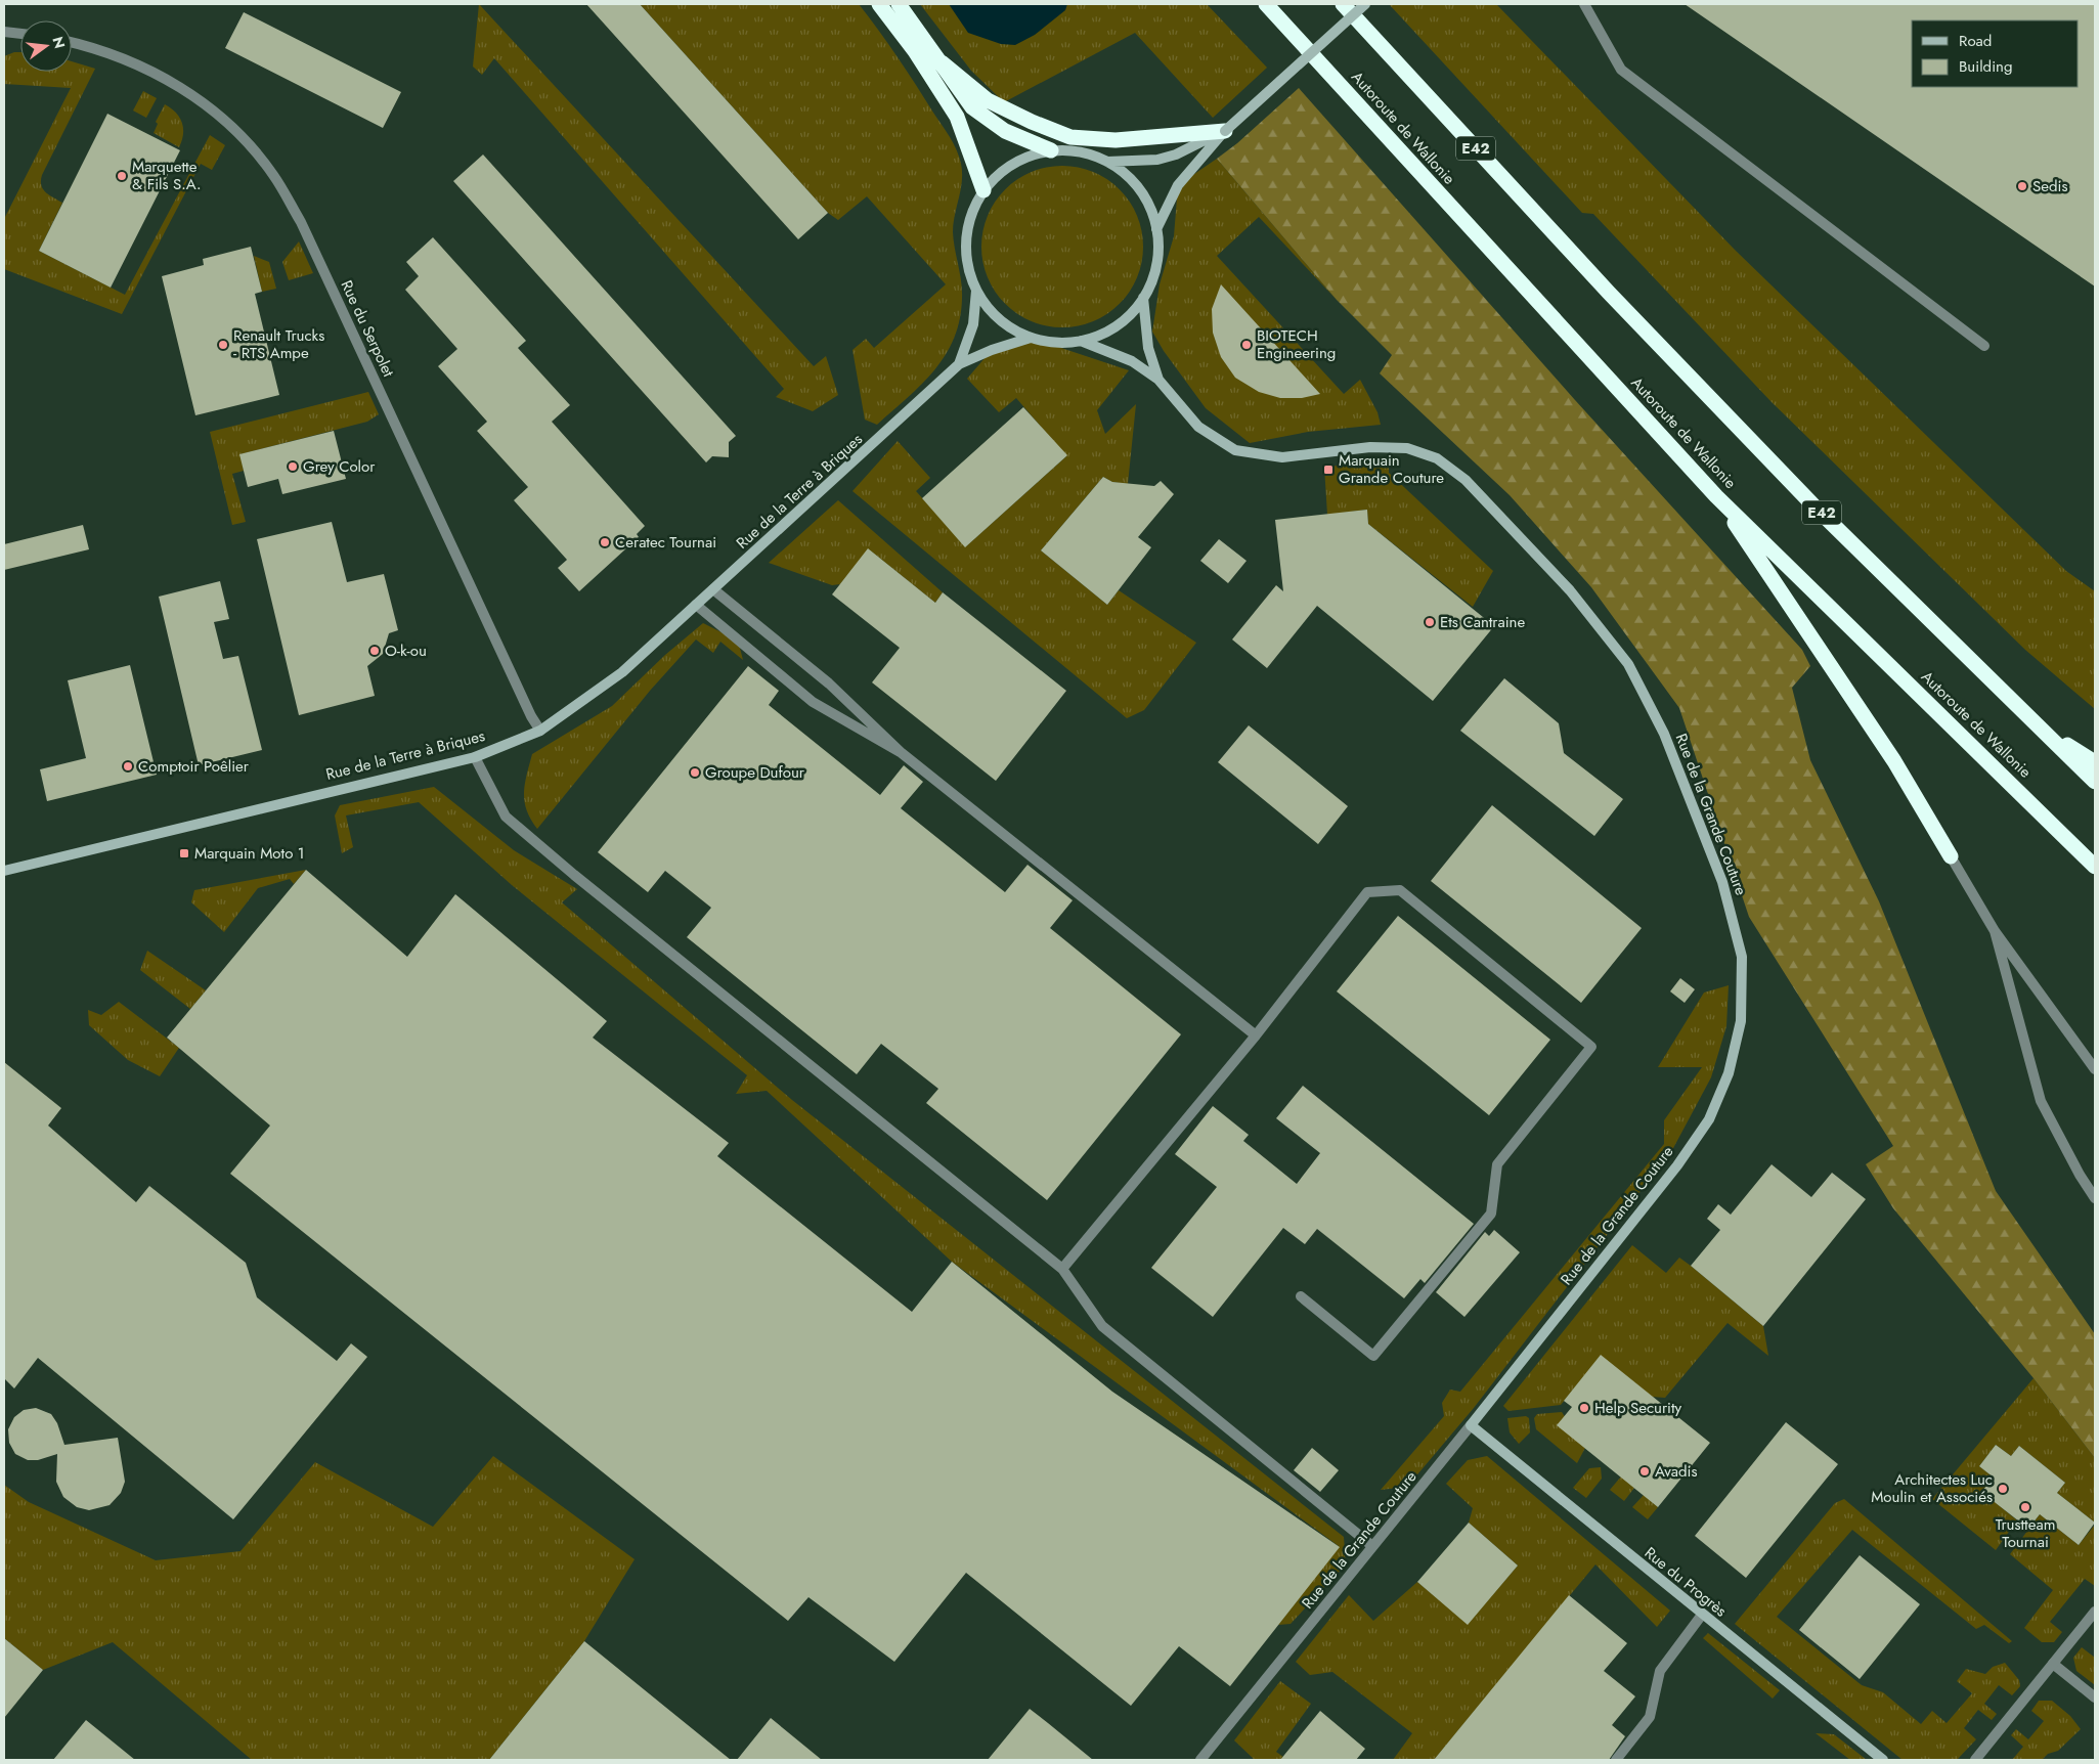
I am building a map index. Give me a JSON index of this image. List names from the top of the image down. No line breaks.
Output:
{"streets":{"highway":["Autoroute de Wallonie","E42"],"main road":["Rue de la Terre à Briques","Rue de la Grande Couture","Rue du Progrès"],"street":["Rue du Serpolet"]},"crossings":[["Rue du Serpolet","Rue de la Terre à Briques"],["Rue de la Grande Couture","Rue du Progrès"]],"places":{"other":["Marquette & Fils S.A.","Sedis","Renault Trucks - RTS Ampe","BIOTECH Engineering","Grey Color","Ceratec Tournai","Ets Cantraine","O-k-ou","Comptoir Poêlier","Groupe Dufour","Help Security","Avadis","Architectes Luc Moulin et Associés","Trustteam Tournai"],"transit":["Marquain Grande Couture","Marquain Moto 1"]},"legend":["Road","Building"],"north":"right"}
